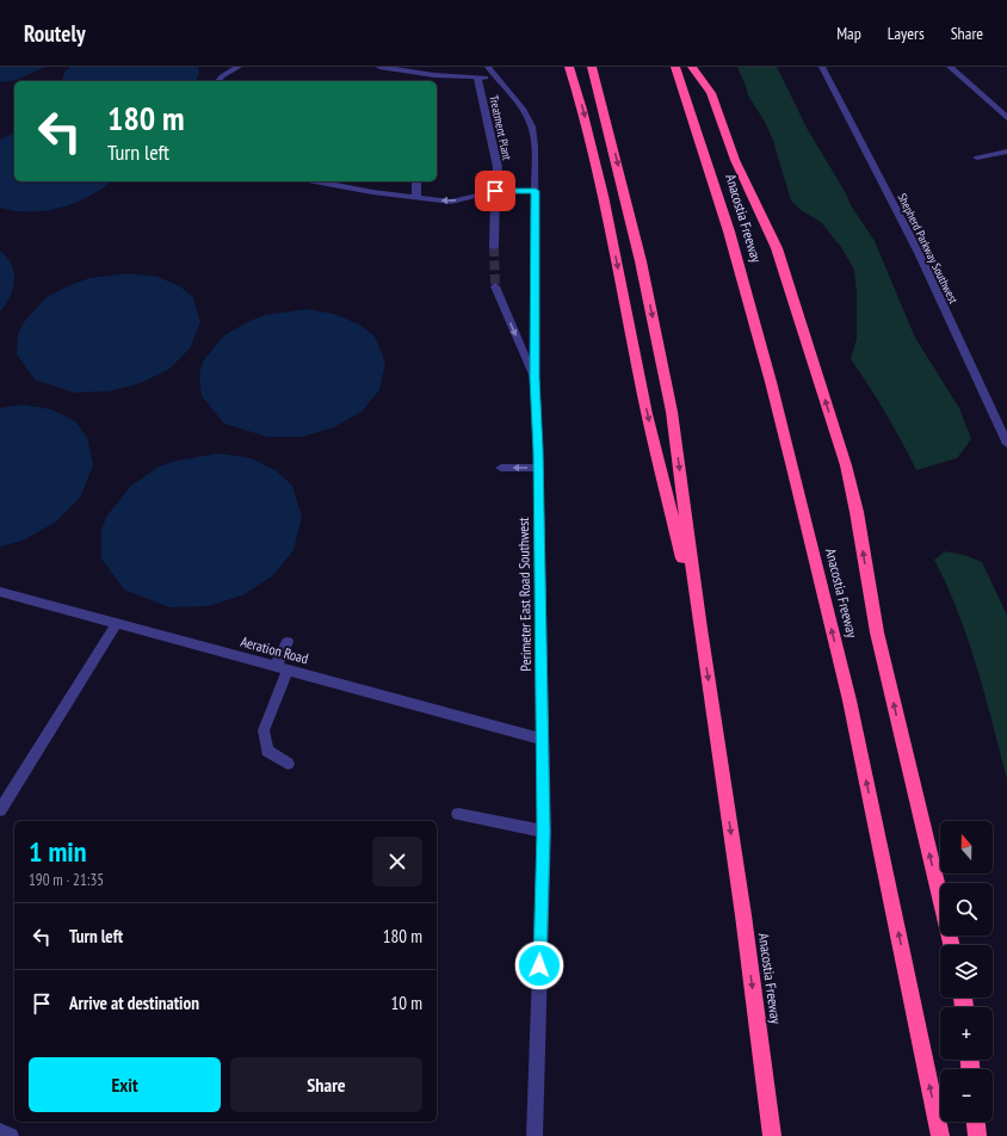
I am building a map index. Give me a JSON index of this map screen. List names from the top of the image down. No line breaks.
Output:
{"streets":{"highway":["Anacostia Freeway"],"street":["Treatment Plant","Shepherd Parkway Southwest","Perimeter East Road Southwest","Aeration Road"]},"crossings":[["Perimeter East Road Southwest","Aeration Road"]],"north":"top","page":{"header":"Routely","nav":["Map","Layers","Share"],"turn":["180 m","Turn left"],"map_buttons":["+","−"],"heading":["1 min","190 m · 21:35"],"list":[{"name":"Turn left","value":"180 m"},{"name":"Arrive at destination","value":"10 m"}],"buttons":["Exit","Share"]}}
